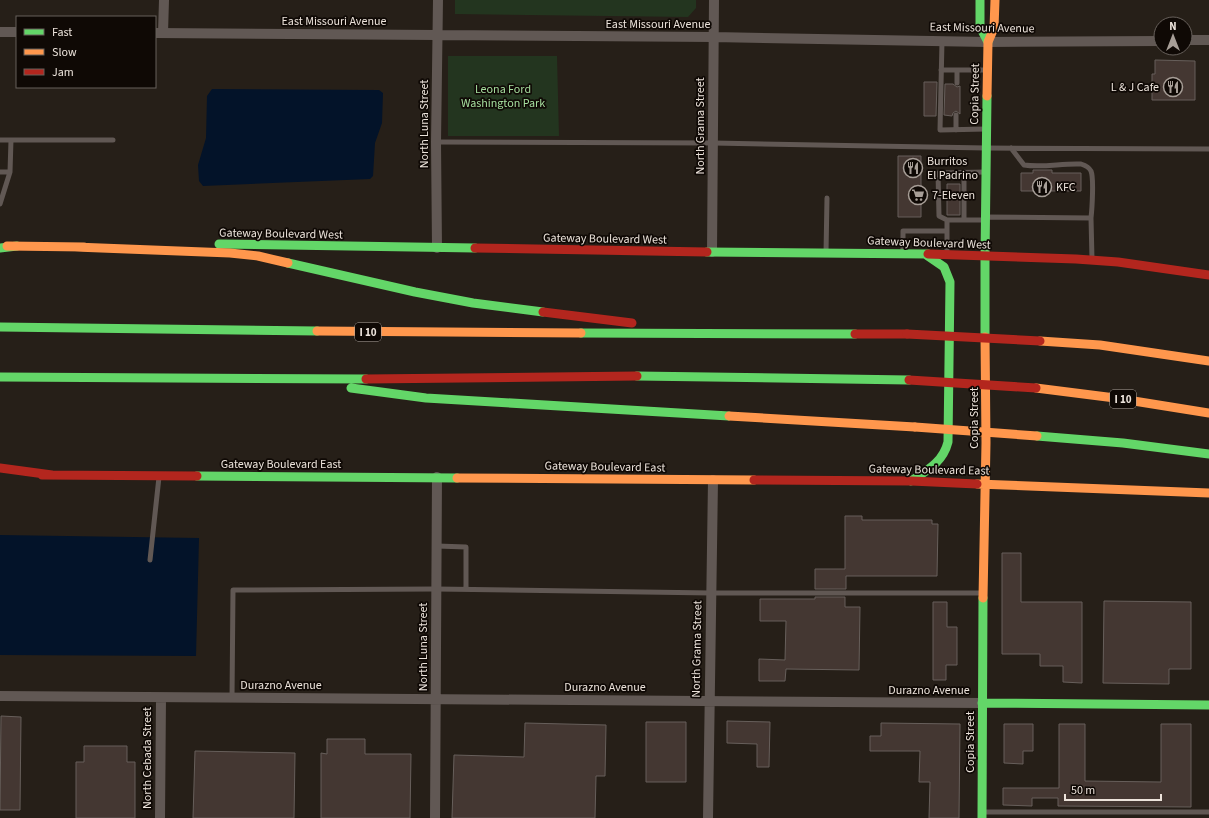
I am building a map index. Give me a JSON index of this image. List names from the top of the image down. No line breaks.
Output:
{"streets":{"main road":["Copia Street","Gateway Boulevard West","I 10","Gateway Boulevard East","Durazno Avenue"],"street":["East Missouri Avenue","North Luna Street","North Grama Street","North Cebada Street"]},"crossings":[["East Missouri Avenue","Copia Street"],["East Missouri Avenue","North Luna Street"],["East Missouri Avenue","North Grama Street"],["Copia Street","Gateway Boulevard West"],["Copia Street","Gateway Boulevard East"],["Copia Street","Durazno Avenue"],["North Luna Street","Gateway Boulevard West"],["North Luna Street","Gateway Boulevard East"],["North Luna Street","Durazno Avenue"],["North Grama Street","Gateway Boulevard West"],["North Grama Street","Gateway Boulevard East"],["North Grama Street","Durazno Avenue"],["Durazno Avenue","North Cebada Street"]],"parks":["Leona Ford Washington Park"],"places":{"restaurant":["L & J Cafe","Burritos El Padrino","KFC"],"supermarket":["7-Eleven"]},"legend":["Fast","Slow","Jam"],"scale_bar":"50 m","north":"top"}
